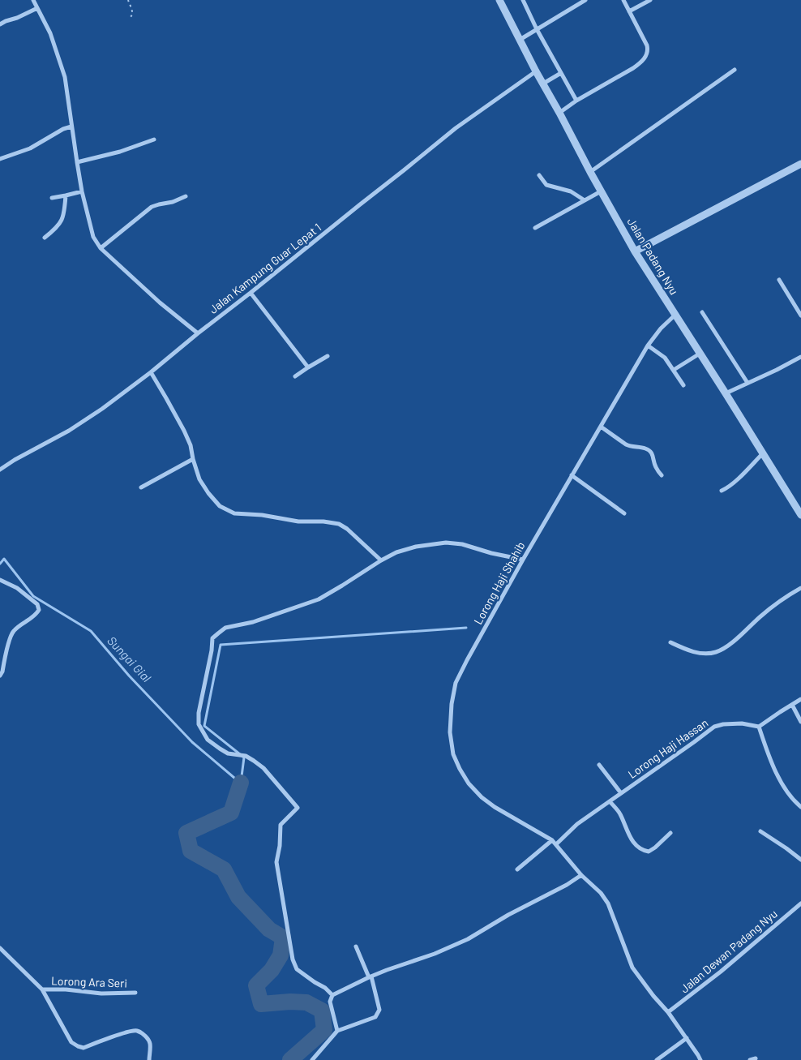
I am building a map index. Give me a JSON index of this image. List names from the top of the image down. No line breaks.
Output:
{"streets":{"street":["Jalan Padang Nyu","Jalan Kampung Guar Lepat 1","Lorong Haji Shahib","Lorong Haji Hassan","Jalan Dewan Padang Nyu","Lorong Ara Seri"]},"crossings":[["Jalan Padang Nyu","Jalan Kampung Guar Lepat 1"],["Jalan Padang Nyu","Lorong Haji Shahib"],["Lorong Haji Shahib","Lorong Haji Hassan"],["Lorong Haji Shahib","Jalan Dewan Padang Nyu"]],"water":["Sungai Gial"]}
